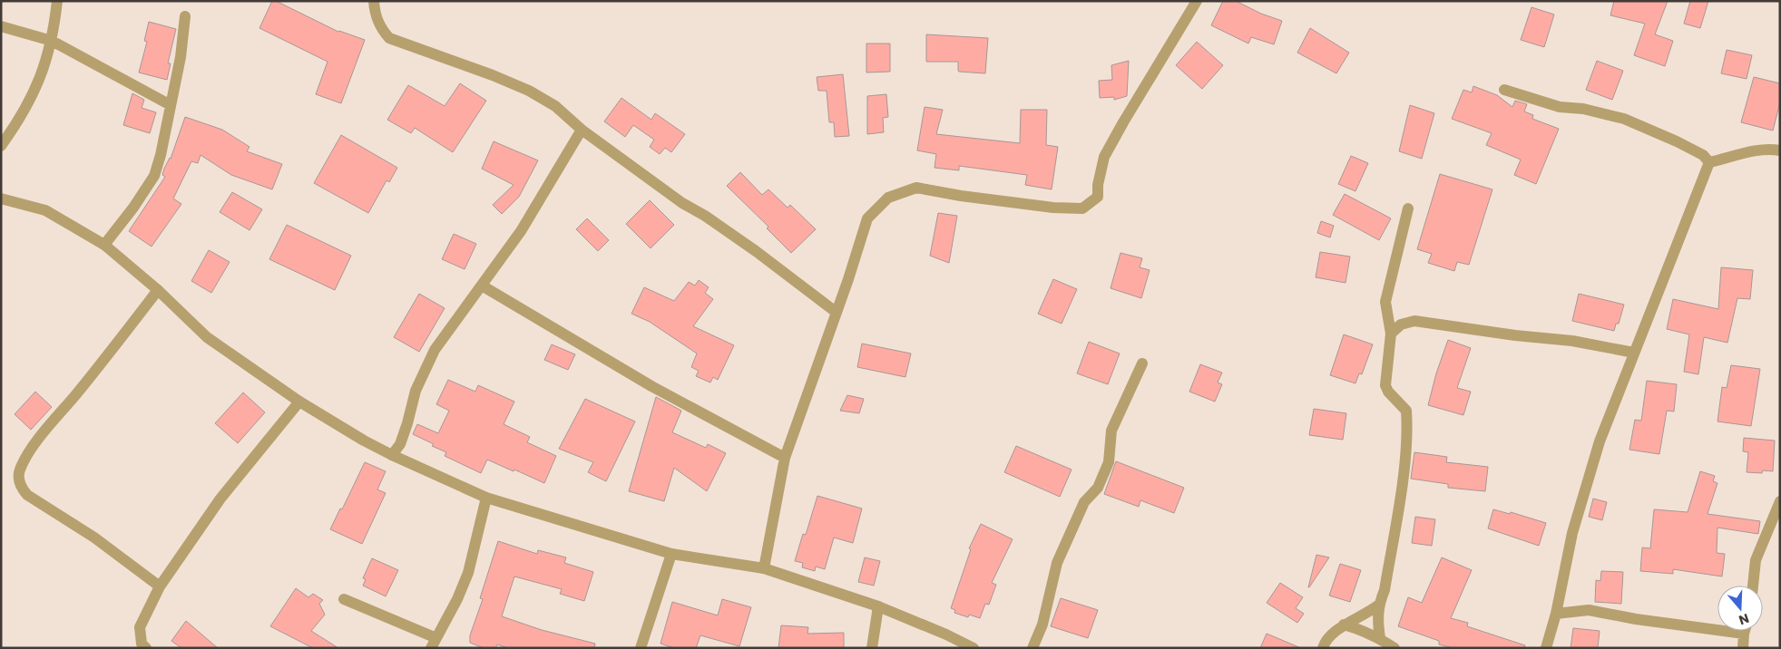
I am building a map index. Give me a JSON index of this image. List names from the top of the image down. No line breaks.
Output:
{"north":"bottom"}
